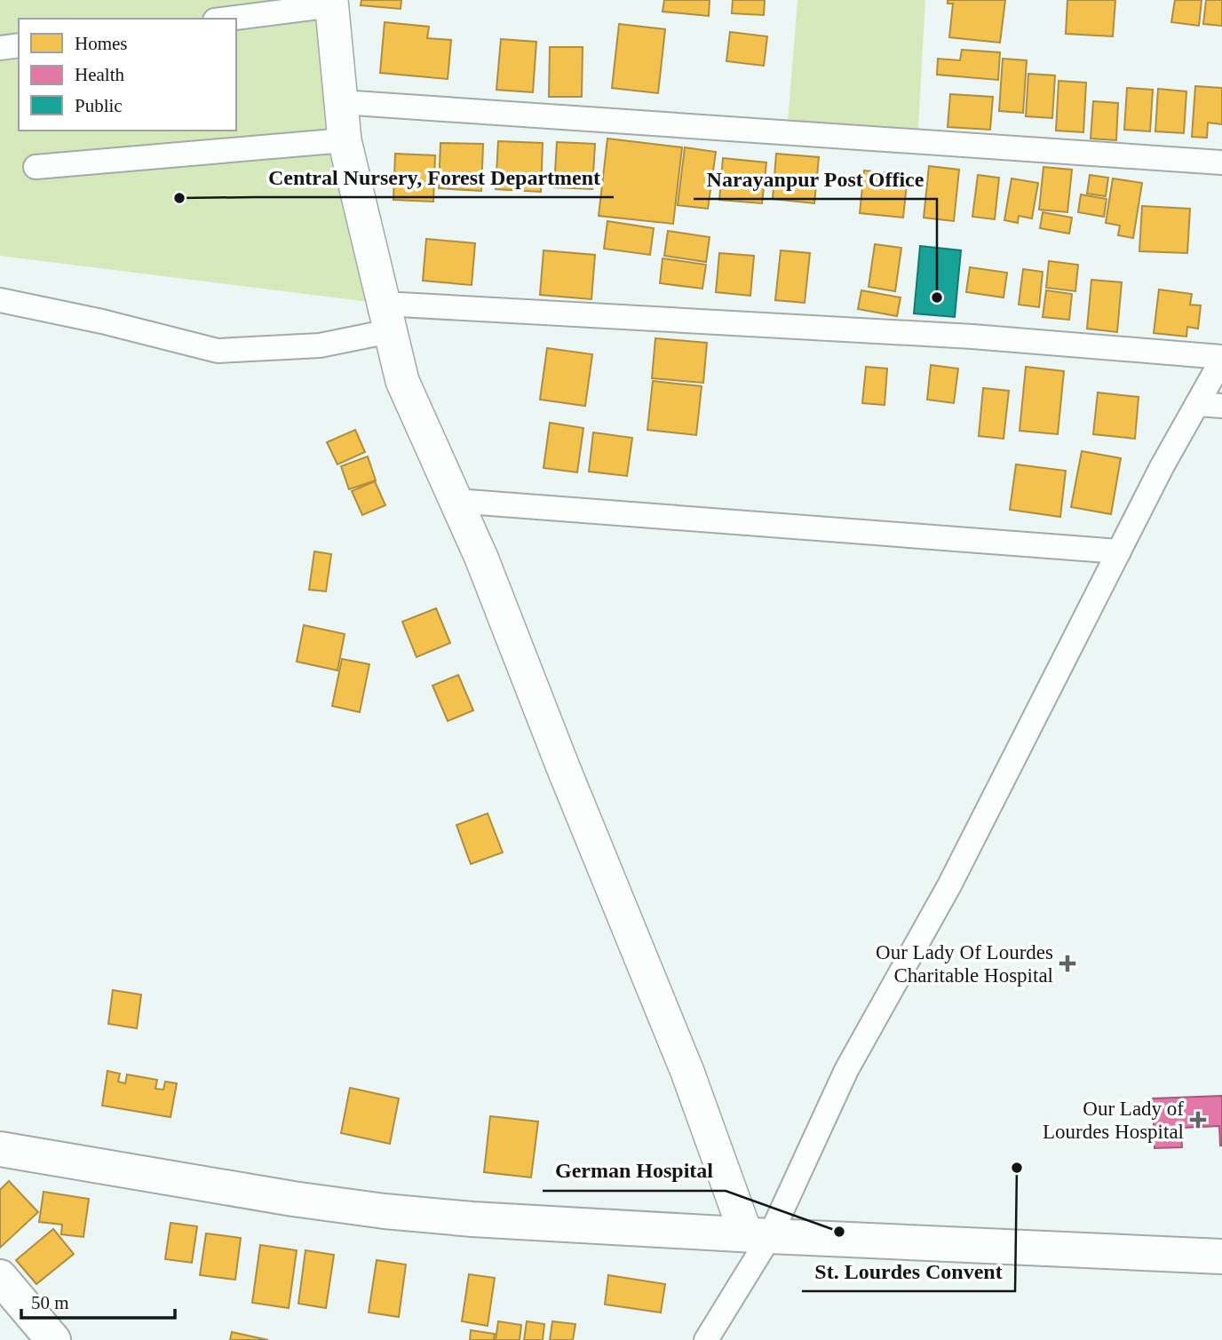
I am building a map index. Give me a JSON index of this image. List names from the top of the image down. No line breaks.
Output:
{"places":{"other":["Central Nursery, Forest Department","Narayanpur Post Office","St. Lourdes Convent","German Hospital"],"health":["Our Lady Of Lourdes Charitable Hospital","Our Lady of Lourdes Hospital"]},"legend":["Homes","Health","Public"],"scale_bar":"50 m"}
